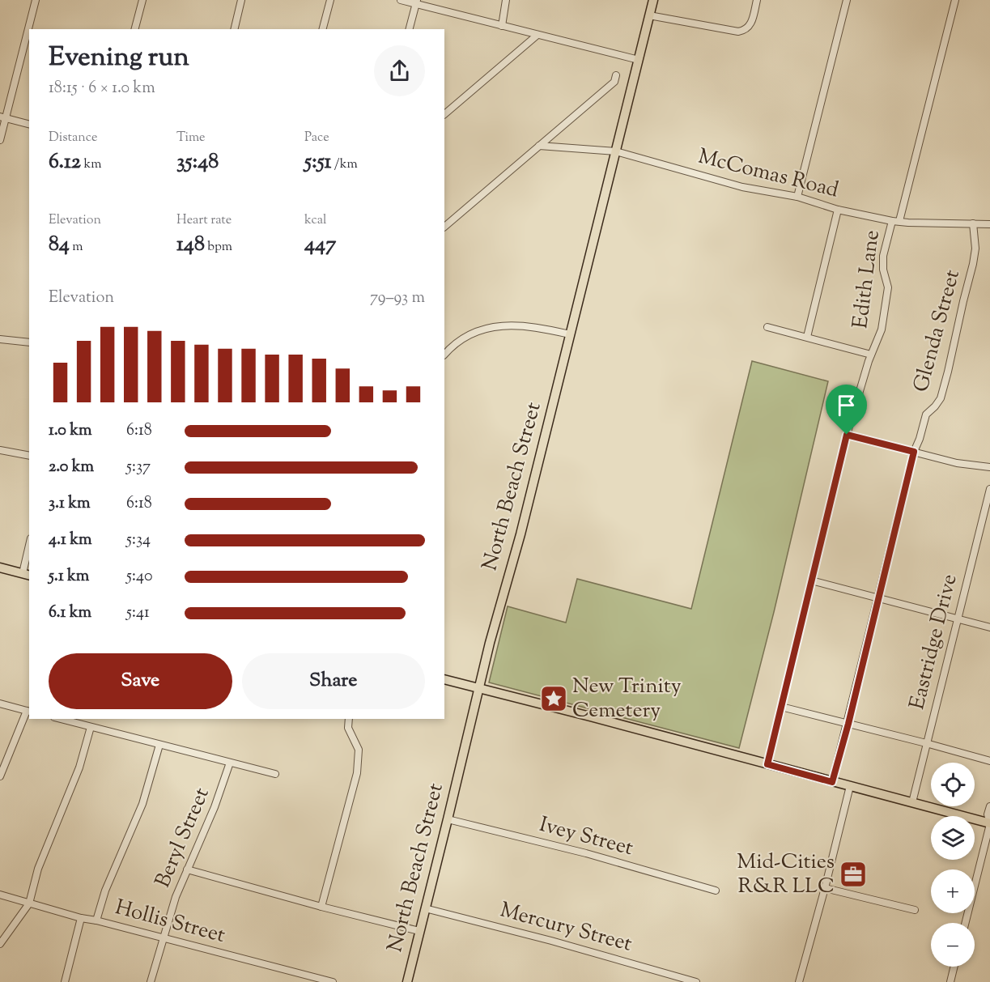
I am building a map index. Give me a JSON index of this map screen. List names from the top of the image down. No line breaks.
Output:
{"streets":{"main road":["North Beach Street"],"street":["McComas Road","Edith Lane","Glenda Street","Eastridge Drive","Ivey Street","Beryl Street","Hollis Street","Mercury Street"]},"crossings":[["McComas Road","Edith Lane"],["McComas Road","Glenda Street"],["McComas Road","North Beach Street"],["North Beach Street","Ivey Street"],["North Beach Street","Mercury Street"],["Beryl Street","Hollis Street"]],"places":{"place":["New Trinity Cemetery"],"office":["Mid-Cities R&R LLC"]},"page":{"heading":["Evening run","18:15 · 6 × 1.0 km"],"stats":[["Distance","6.12 km"],["Time","35:48"],["Pace","5:51 /km"],["Elevation","84 m"],["Heart rate","148 bpm"],["kcal","447"]],"chart":["Elevation","79–93 m"],"list":[{"name":"1.0 km","note":"6:18"},{"name":"2.0 km","note":"5:37"},{"name":"3.1 km","note":"6:18"},{"name":"4.1 km","note":"5:34"},{"name":"5.1 km","note":"5:40"},{"name":"6.1 km","note":"5:41"}],"buttons":["Save","Share"],"map_buttons":["+","−"]}}
